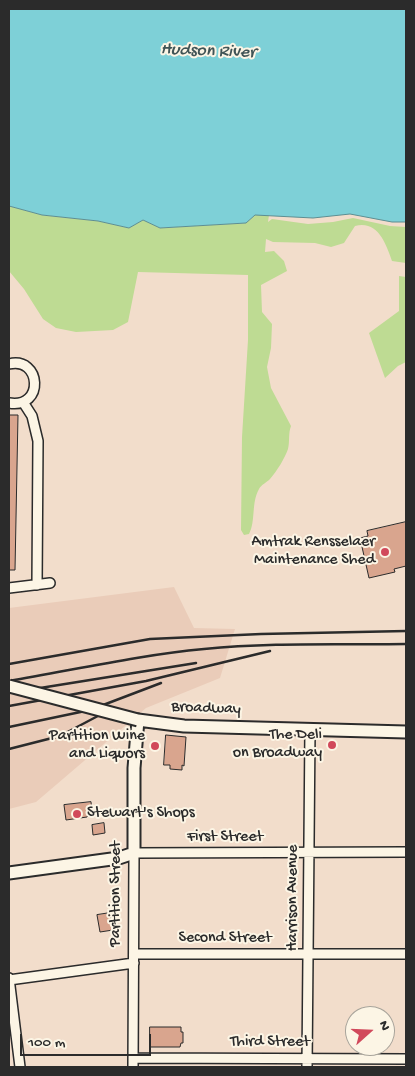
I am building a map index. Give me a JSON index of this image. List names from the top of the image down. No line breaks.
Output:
{"streets":{"street":["Broadway","First Street","Partition Street","Harrison Avenue","Second Street","Third Street"]},"crossings":[["Broadway","Partition Street"],["Broadway","Harrison Avenue"],["First Street","Partition Street"],["First Street","Harrison Avenue"],["Partition Street","Second Street"],["Partition Street","Third Street"],["Harrison Avenue","Second Street"],["Harrison Avenue","Third Street"]],"water":["Hudson River"],"places":["Amtrak Rensselaer Maintenance Shed","The Deli on Broadway","Partition Wine and Liquors","Stewart's Shops"],"scale_bar":"100 m","north":"right"}
